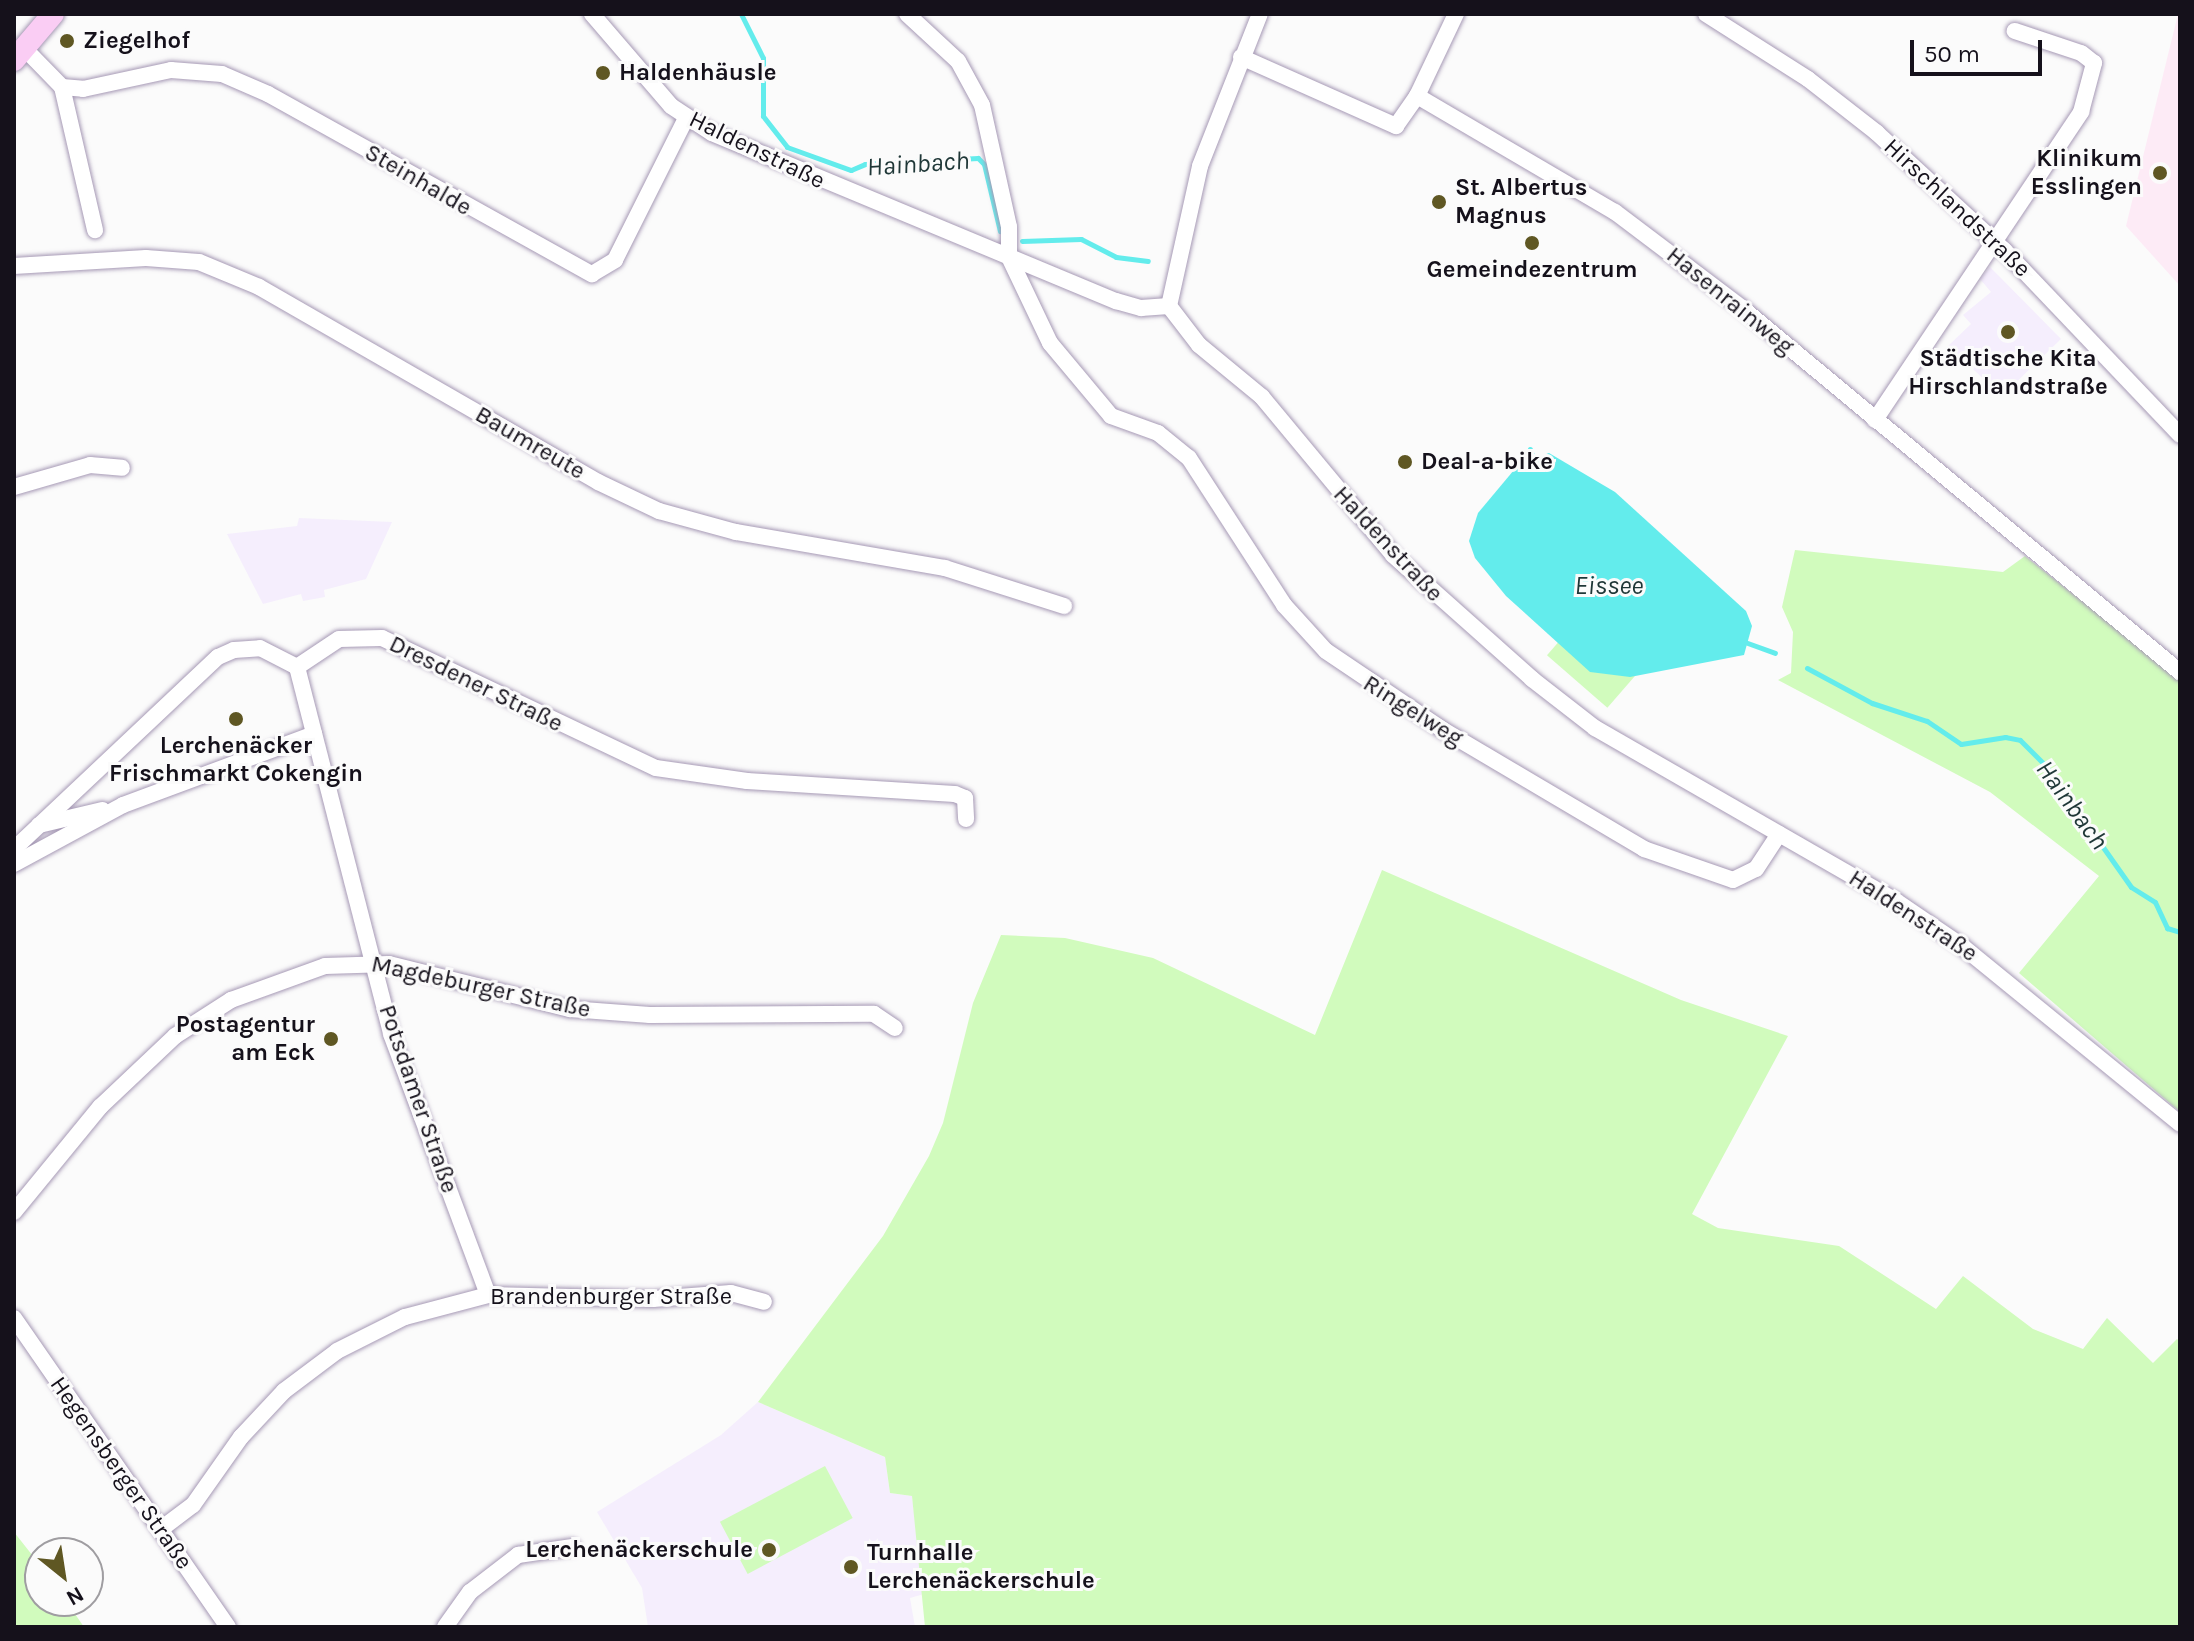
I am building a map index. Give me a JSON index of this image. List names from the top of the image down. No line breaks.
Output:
{"streets":{"street":["Haldenstraße","Steinhalde","Hirschlandstraße","Hasenrainweg","Baumreute","Dresdener Straße","Ringelweg","Magdeburger Straße","Potsdamer Straße","Brandenburger Straße","Hegensberger Straße"]},"crossings":[["Haldenstraße","Steinhalde"],["Haldenstraße","Ringelweg"],["Dresdener Straße","Potsdamer Straße"],["Magdeburger Straße","Potsdamer Straße"],["Potsdamer Straße","Brandenburger Straße"],["Brandenburger Straße","Hegensberger Straße"]],"water":["Hainbach","Eissee"],"places":["Ziegelhof","Haldenhäusle","Klinikum Esslingen","St. Albertus Magnus","Gemeindezentrum","Städtische Kita Hirschlandstraße","Deal-a-bike","Lerchenäcker Frischmarkt Cokengin","Postagentur am Eck","Lerchenäckerschule","Turnhalle Lerchenäckerschule"],"scale_bar":"50 m","north":"bottom right"}
